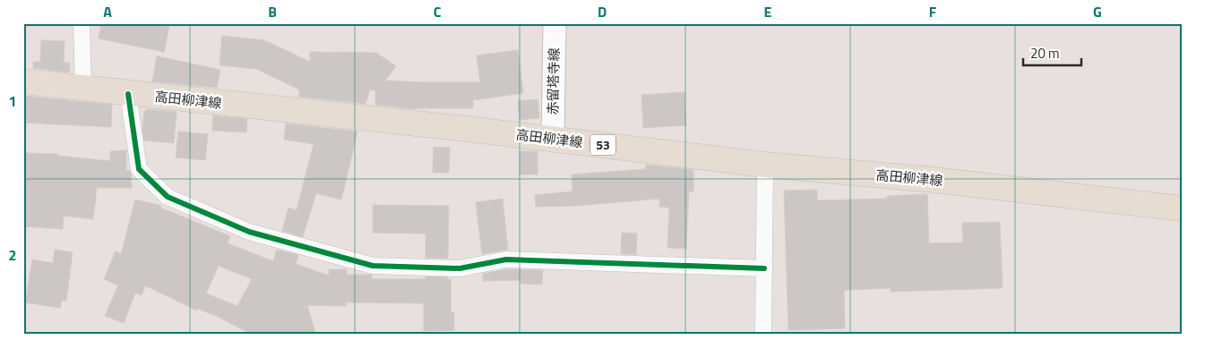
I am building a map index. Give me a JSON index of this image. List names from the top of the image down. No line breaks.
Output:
{"streets":{"main road":["赤留塔寺線","高田柳津線","53"]},"crossings":[["赤留塔寺線","高田柳津線"]],"scale_bar":"20 m","grid":{"columns":["A","B","C","D","E","F","G"],"rows":["1","2"]}}
